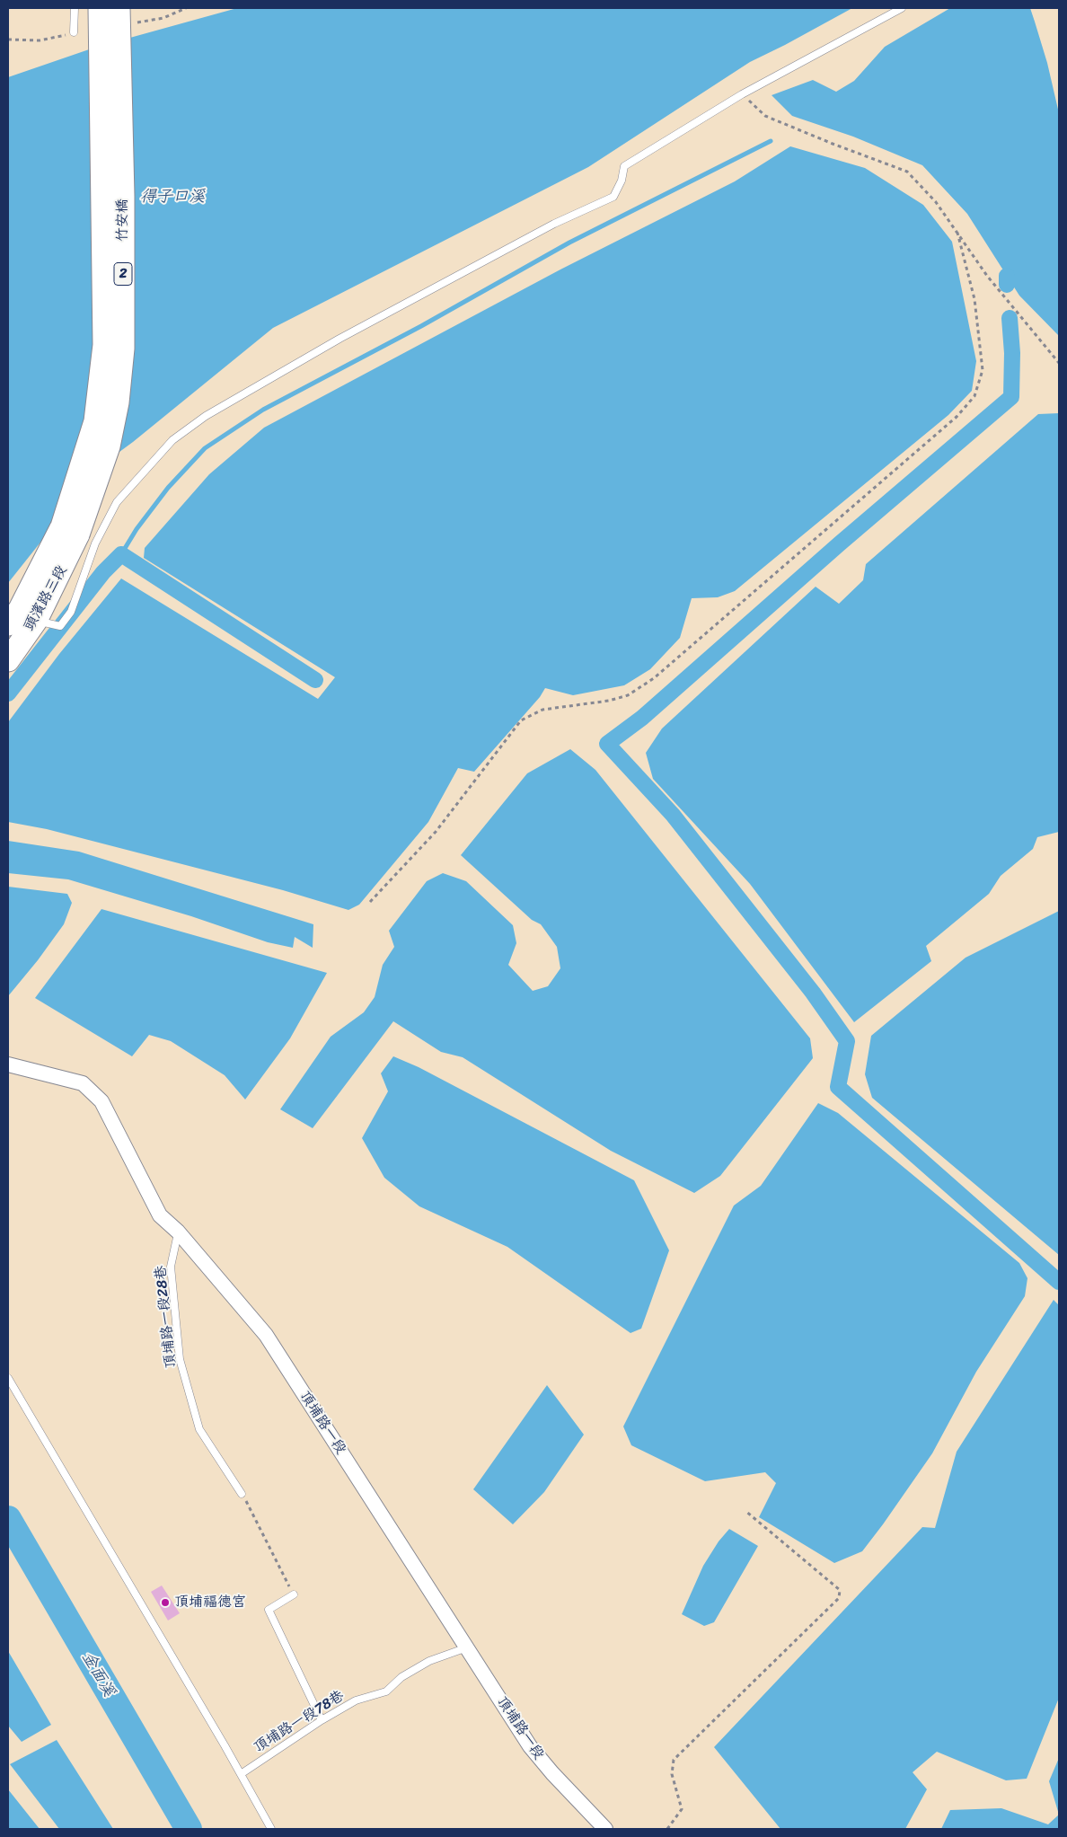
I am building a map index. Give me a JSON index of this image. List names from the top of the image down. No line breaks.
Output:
{"streets":{"main road":["竹安橋","2","頭濱路三段"],"street":["頂埔路一段"],"lane":["頂埔路一段28巷","頂埔路一段78巷"]},"crossings":[["竹安橋","頭濱路三段"],["頂埔路一段28巷","頂埔路一段"],["頂埔路一段","頂埔路一段78巷"]],"water":["得子口溪","金面溪"],"places":["頂埔福德宮"]}
